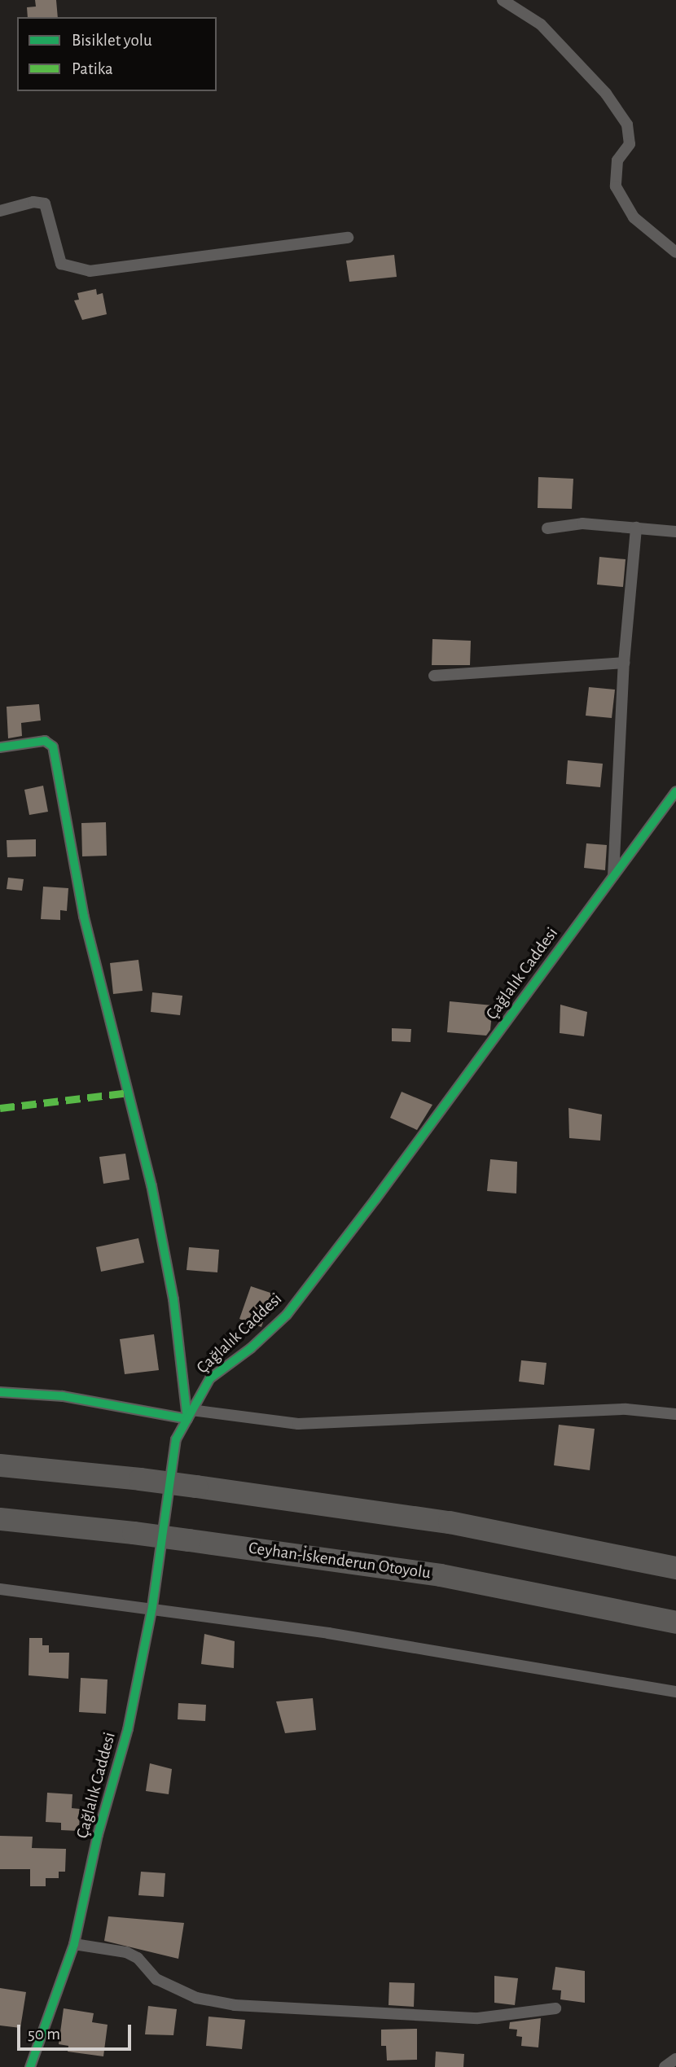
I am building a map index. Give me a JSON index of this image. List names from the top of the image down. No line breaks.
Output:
{"streets":{"highway":["Ceyhan-İskenderun Otoyolu"],"street":["Çağlalık Caddesi"]},"legend":["Bisiklet yolu","Patika"],"scale_bar":"50 m"}
